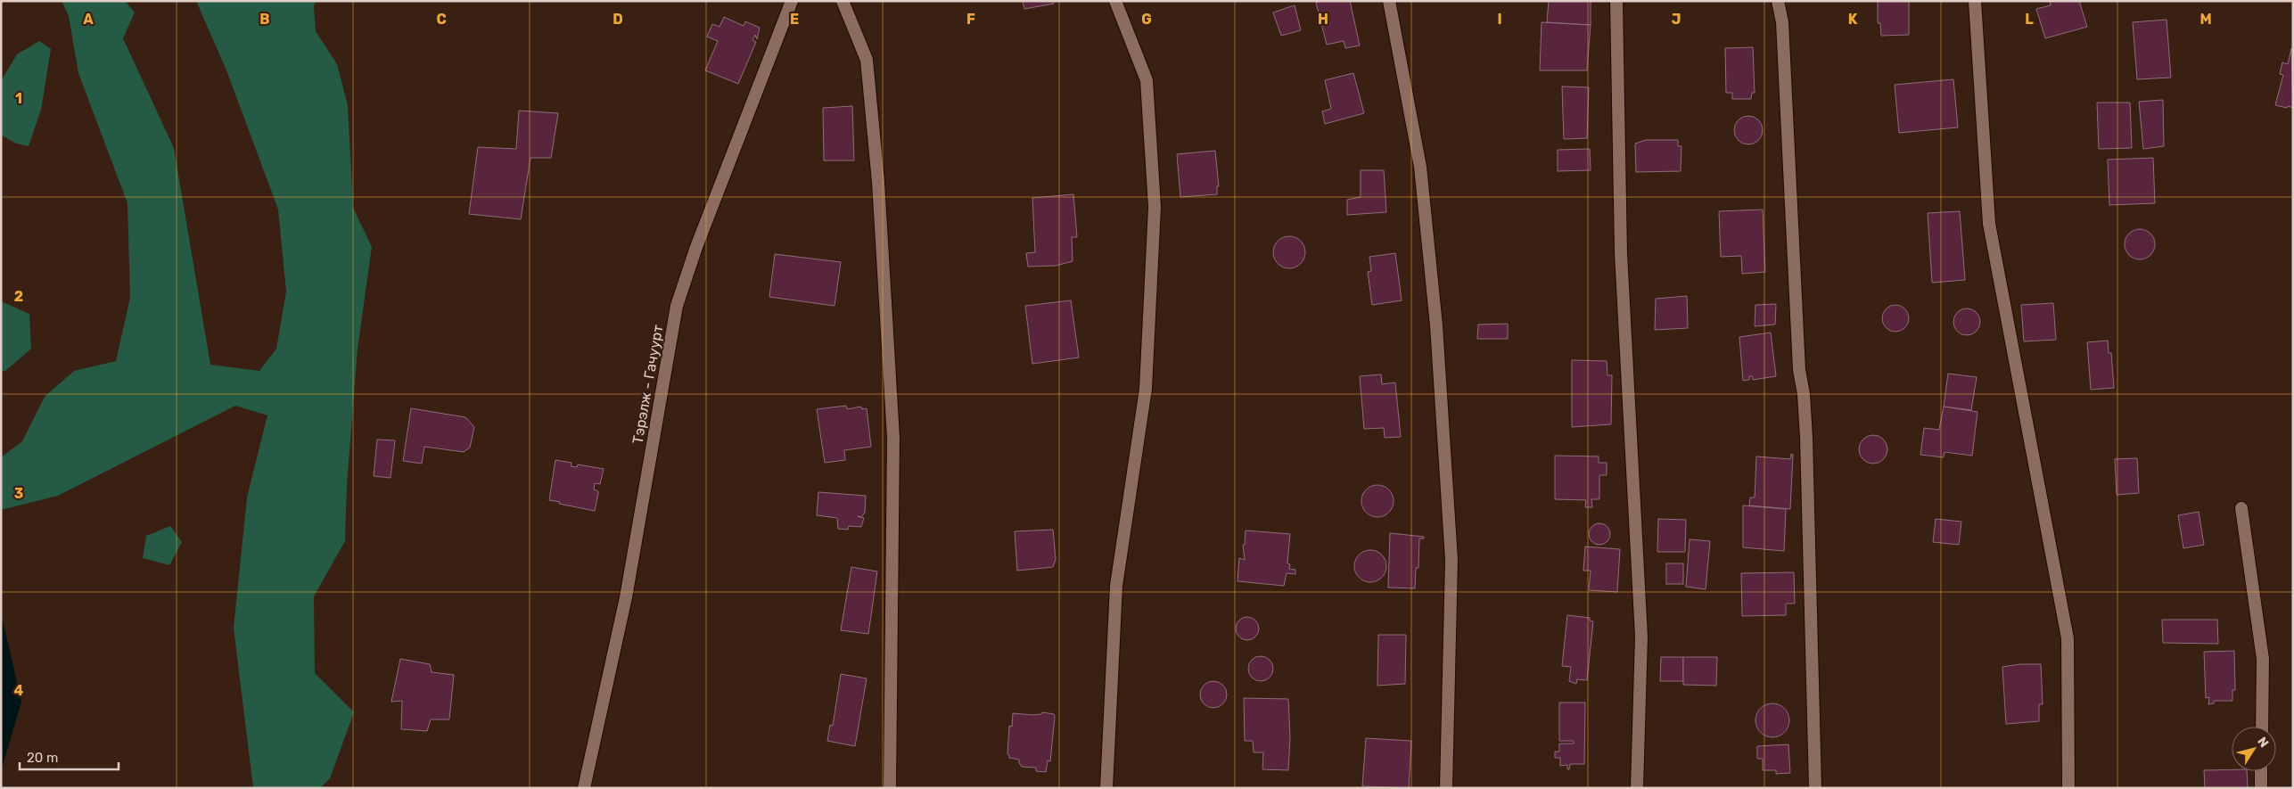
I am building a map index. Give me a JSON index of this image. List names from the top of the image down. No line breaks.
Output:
{"streets":{"street":["Тэрэлж - Гачуурт"]},"scale_bar":"20 m","north":"top right","grid":{"columns":["A","B","C","D","E","F","G","H","I","J","K","L","M"],"rows":["1","2","3","4"]}}
